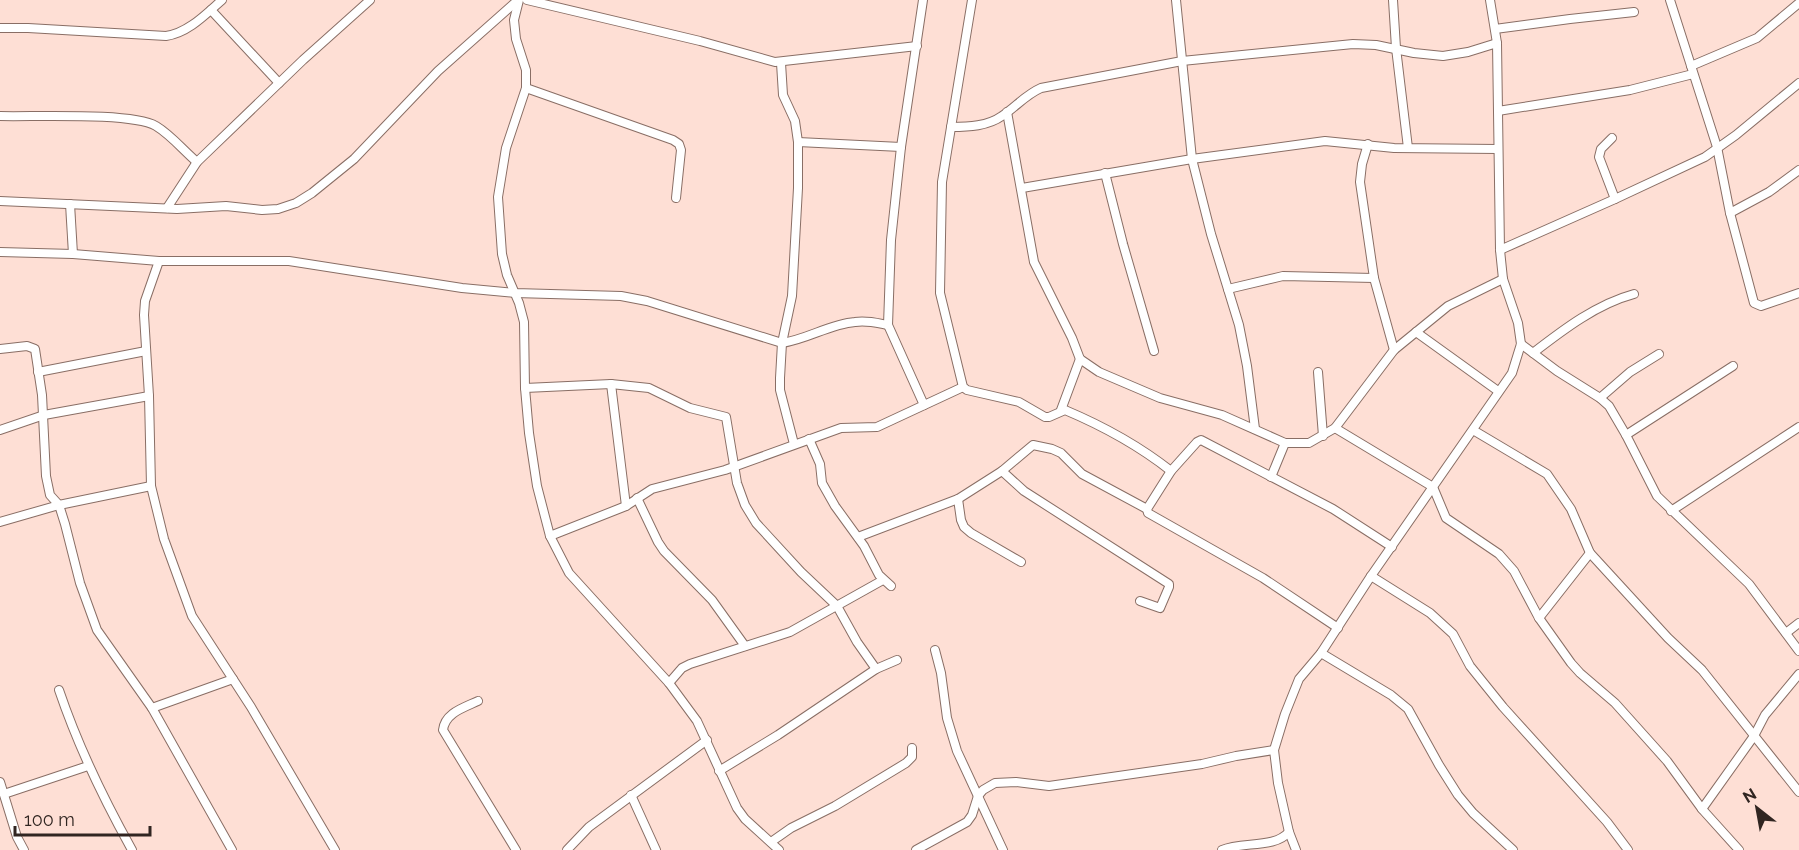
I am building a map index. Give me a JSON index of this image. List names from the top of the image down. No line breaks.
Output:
{"scale_bar":"100 m","north":"top left"}
